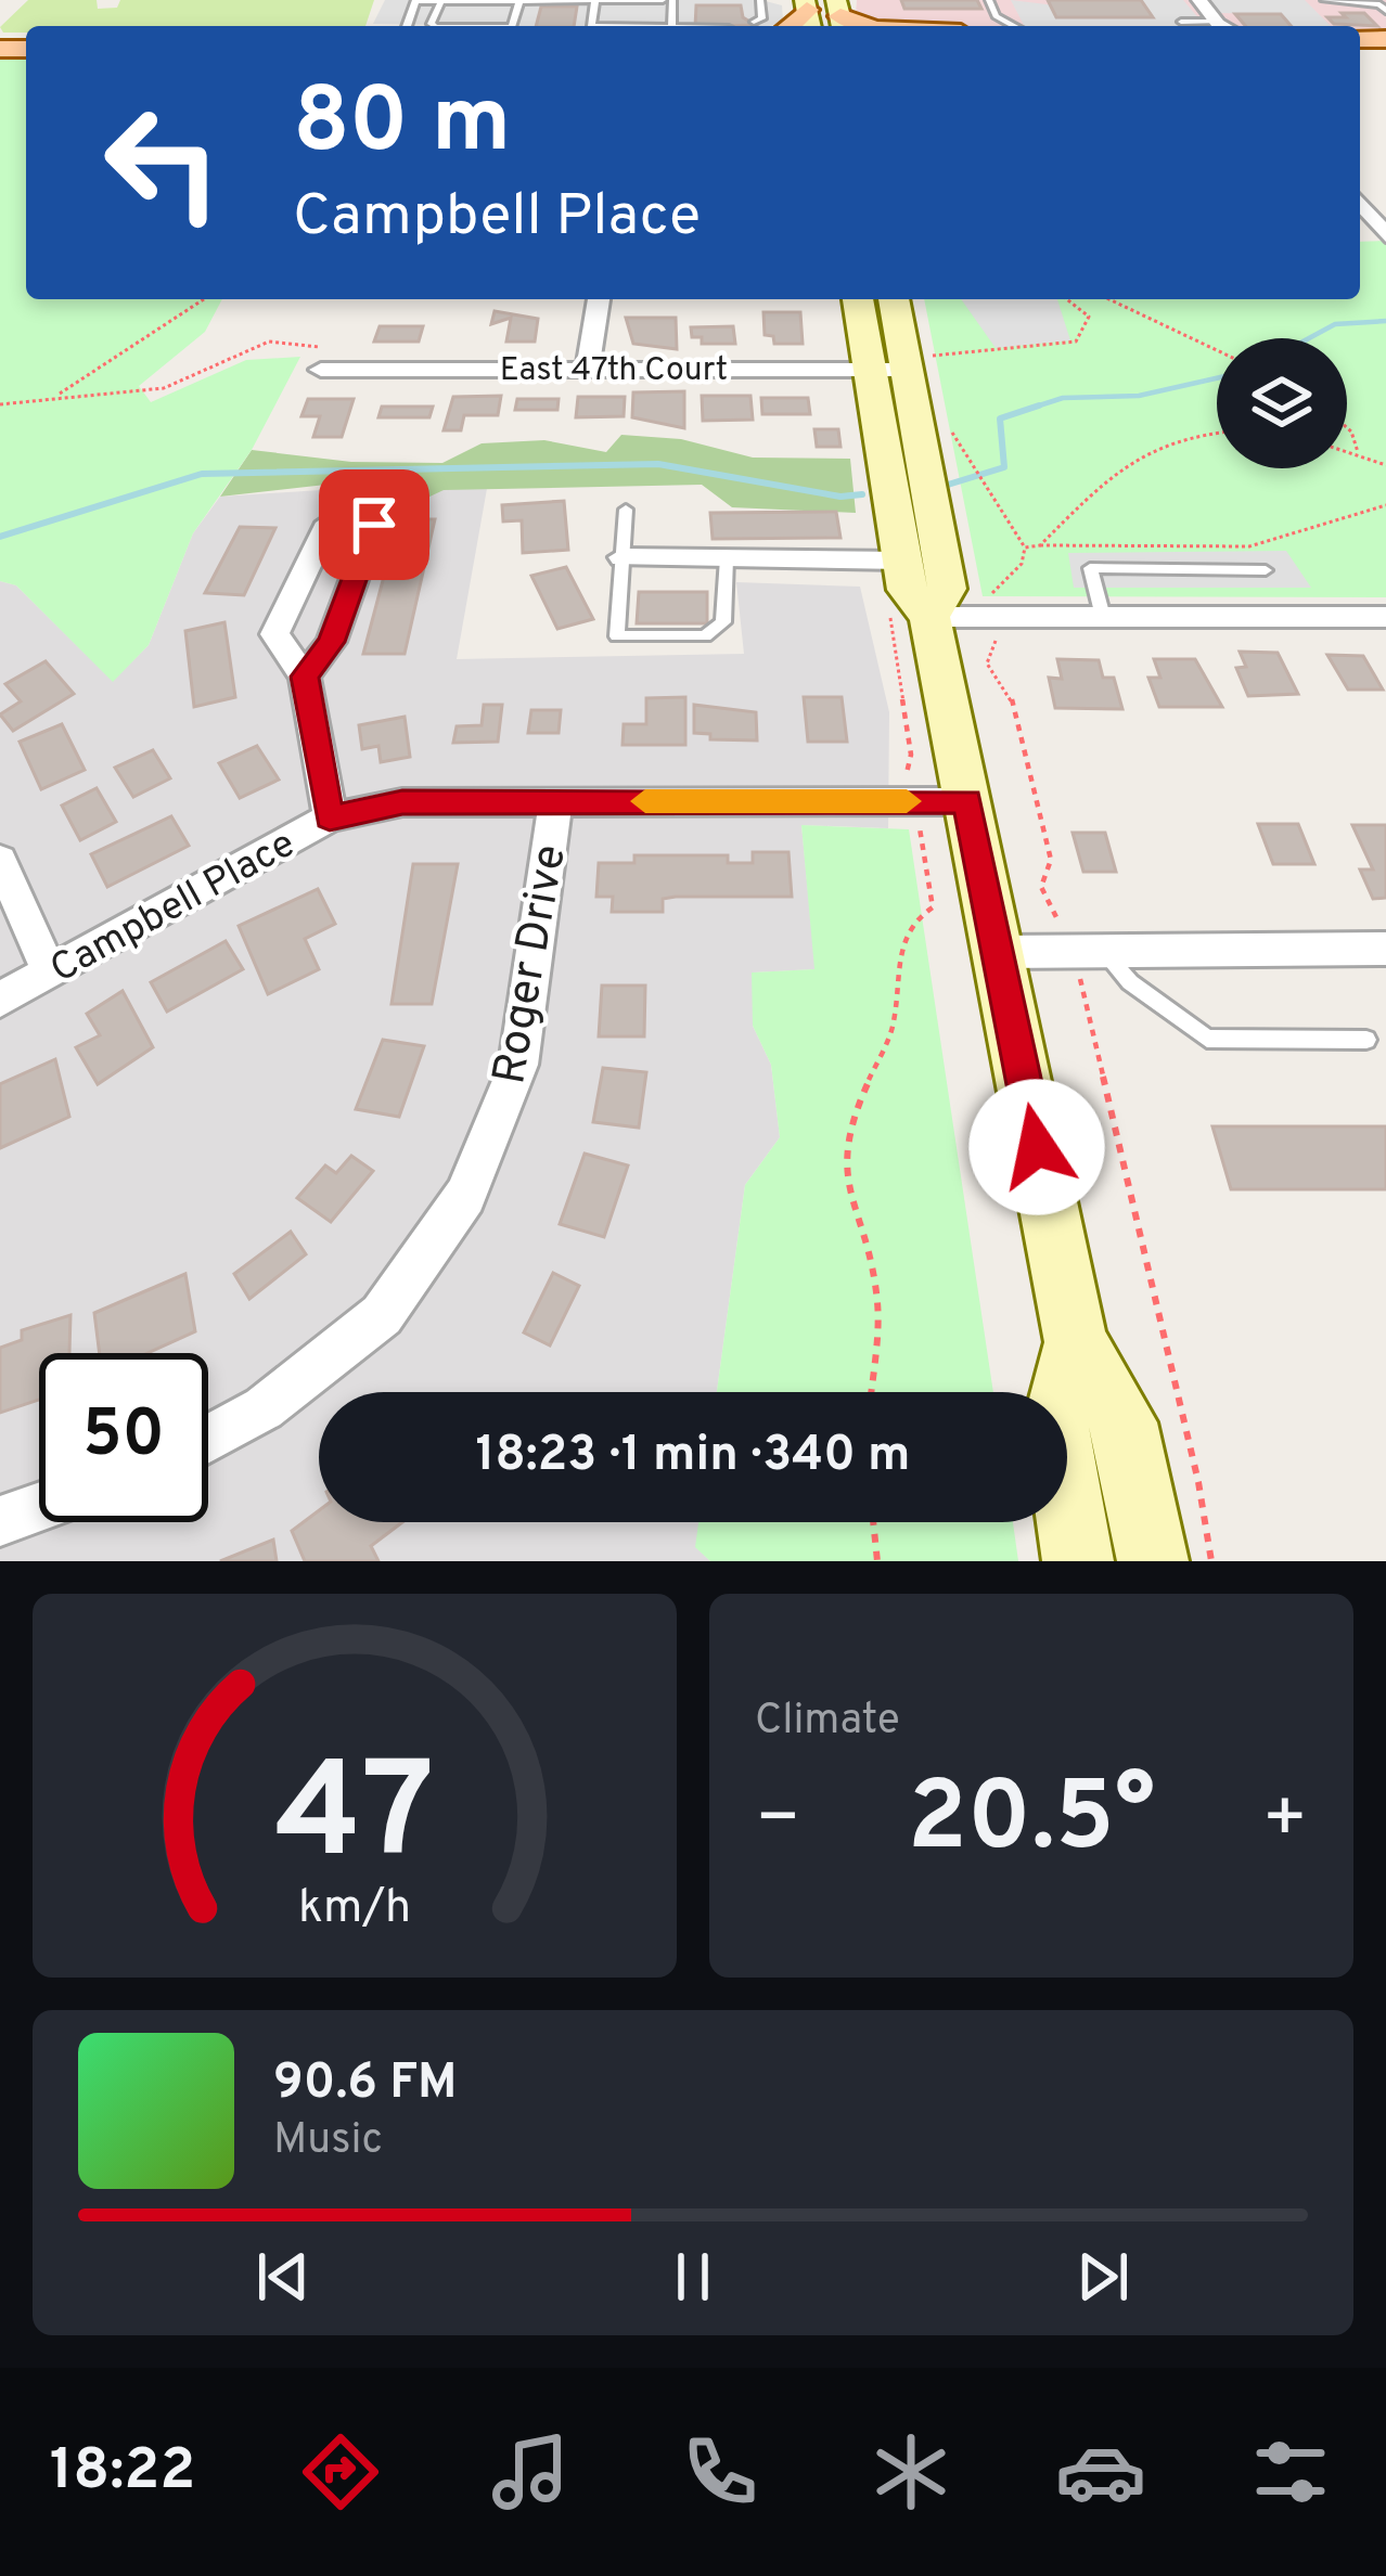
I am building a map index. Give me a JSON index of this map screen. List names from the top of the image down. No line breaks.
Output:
{"streets":{"street":["East 47th Court","Campbell Place","Roger Drive"]},"crossings":[["Campbell Place","Roger Drive"]],"page":{"turn":["80 m","Campbell Place"],"limit":"50","trip":"18:23 · 1 min · 340 m","tile":"Climate","heat":["−","20.5°","+"],"song":["90.6 FM","Music"],"tabs":"18:22","gauge":["47","km/h"]}}
